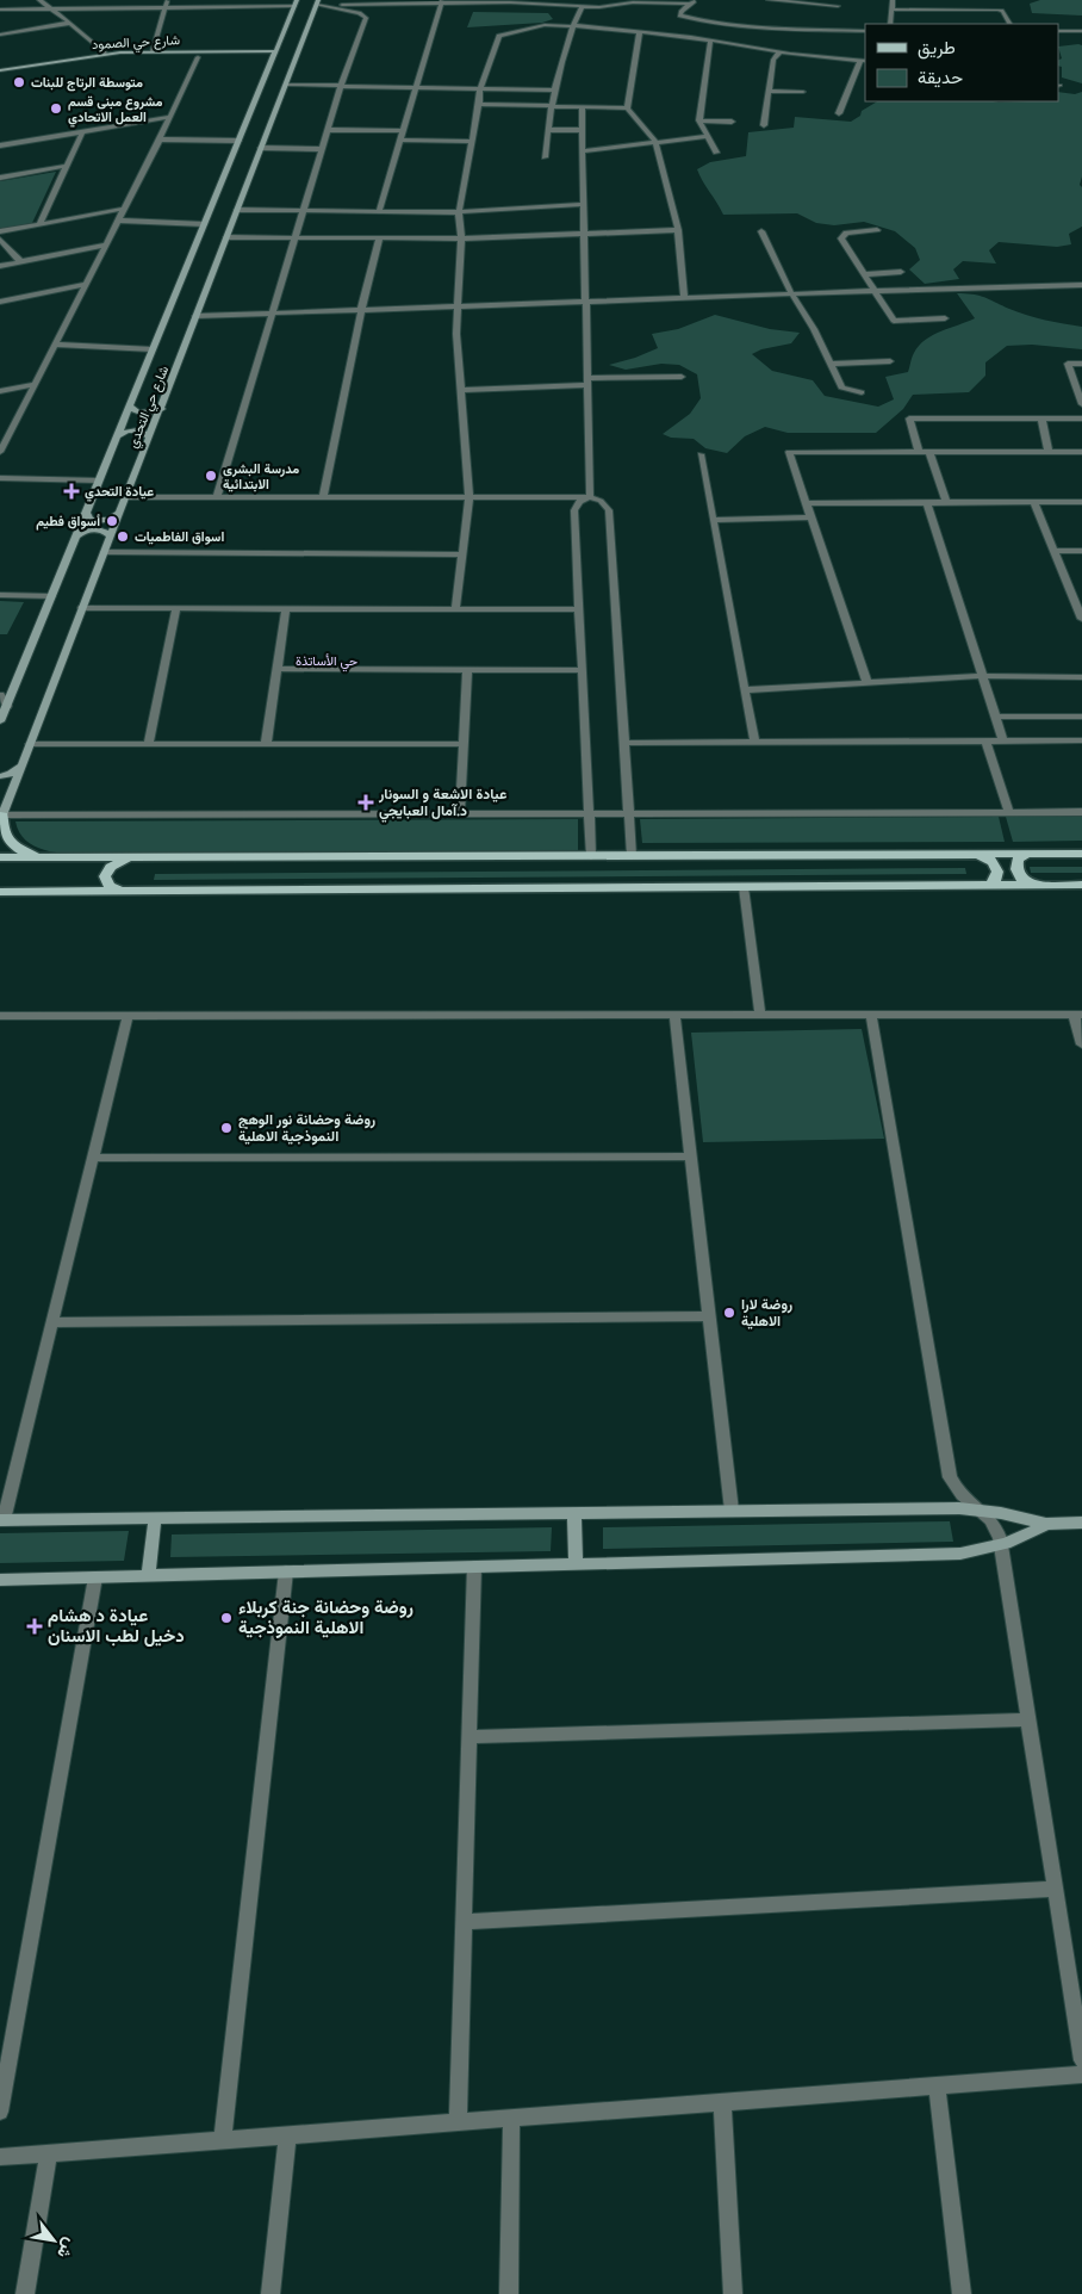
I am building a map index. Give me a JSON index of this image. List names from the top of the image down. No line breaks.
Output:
{"streets":{"main road":["شارع حي الصمود","شارع حي التحدي"]},"districts":["حي الأساتذة"],"places":{"other":["متوسطة الرتاج للبنات","مشروع مبنى قسم العمل الاتحادي","مدرسة البشرى الابتدائية","أسواق فطيم","اسواق الفاطميات","روضة وحضانة نور الوهج النموذجية الاهلية","روضة لارا الاهلية","روضة وحضانة جنة كربلاء الاهلية النموذجية"],"health":["عيادة التحدي","عيادة الاشعة و السونار د.آمال العبايجي","عيادة د هشام دخيل لطب الاسنان"]},"legend":["طريق","حديقة"],"north":"bottom right"}
